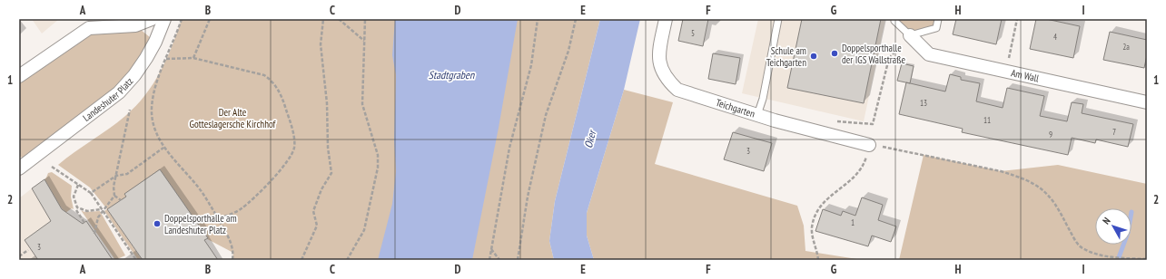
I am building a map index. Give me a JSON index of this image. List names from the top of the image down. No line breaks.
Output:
{"streets":{"street":["Am Wall","Landeshuter Platz","Teichgarten"]},"water":["Stadtgraben","Oker"],"parks":["Der Alte Gotteslagersche Kirchhof"],"places":["Doppelsporthalle der IGS Wallstraße","Schule am Teichgarten","Doppelsporthalle am Landeshuter Platz"],"house_numbers":["5","4","2a","13","11","7","9","3","1","3"],"north":"top left","grid":{"columns":["A","B","C","D","E","F","G","H","I"],"rows":["1","2"]}}
